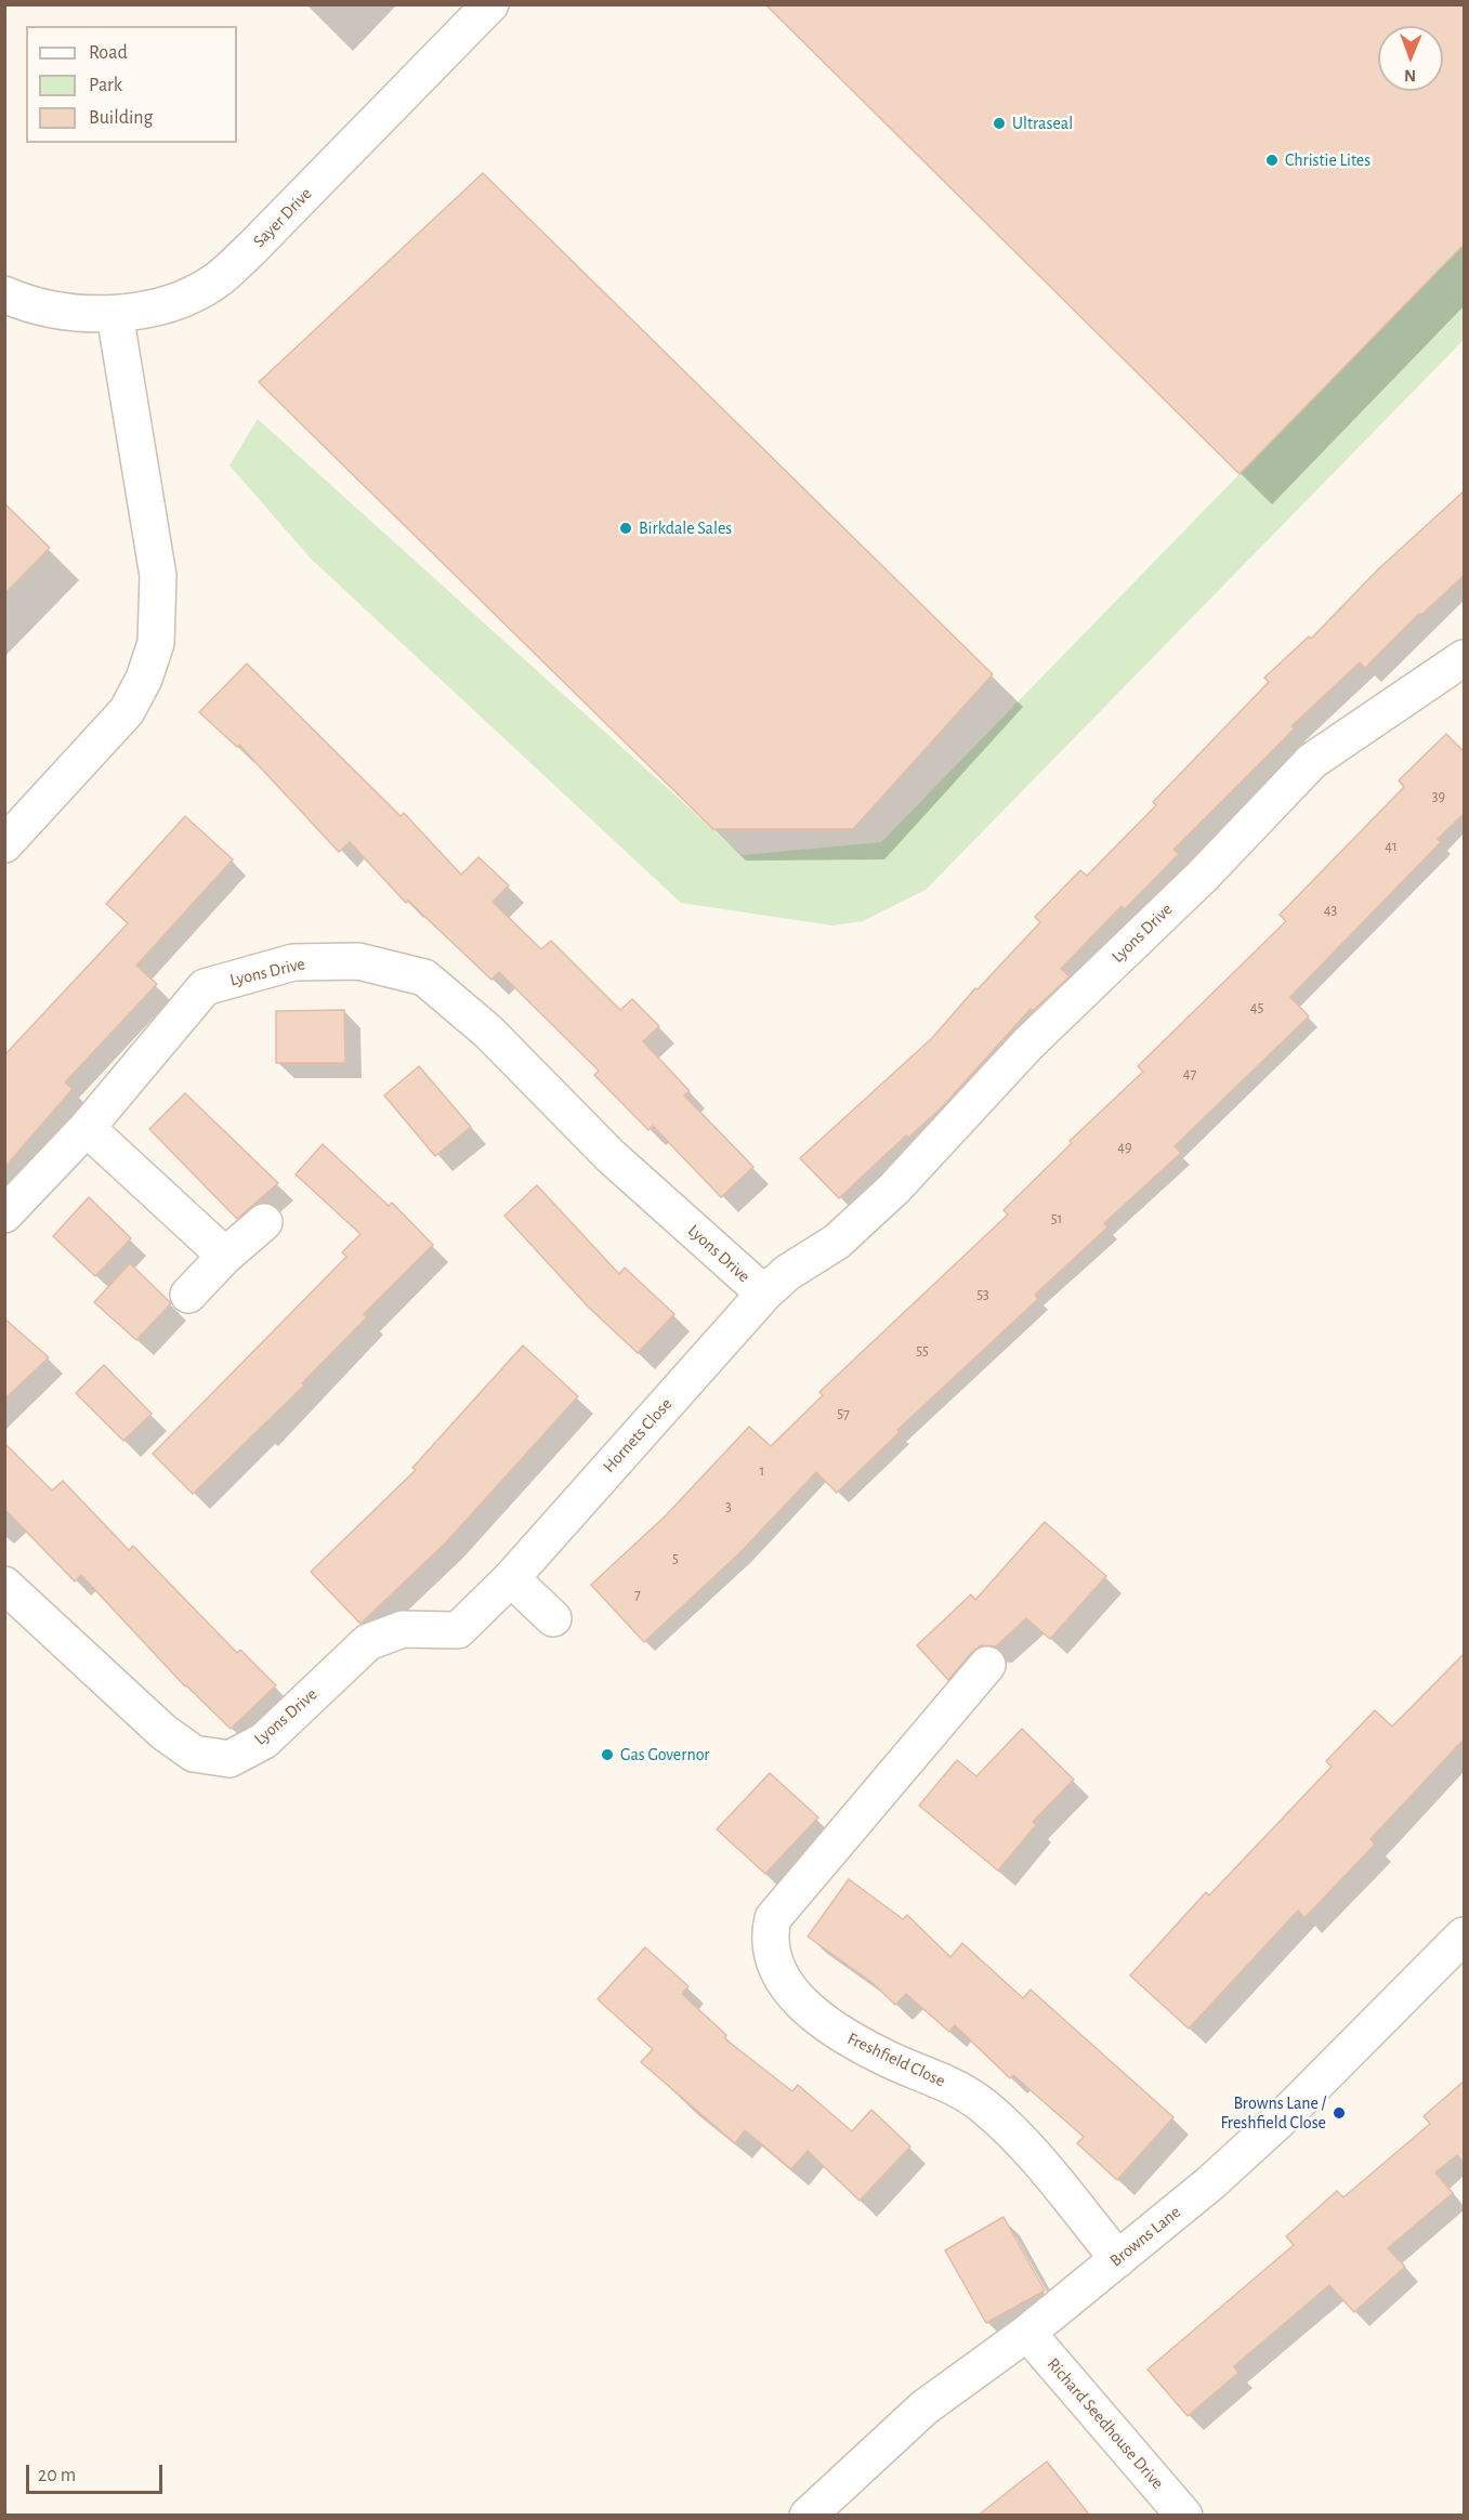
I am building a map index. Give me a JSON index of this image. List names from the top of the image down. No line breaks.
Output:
{"streets":{"street":["Sayer Drive","Lyons Drive","Hornets Close","Freshfield Close","Browns Lane","Richard Seedhouse Drive"]},"crossings":[["Lyons Drive","Hornets Close"],["Freshfield Close","Browns Lane"],["Browns Lane","Richard Seedhouse Drive"]],"places":["Ultraseal","Christie Lites","Birkdale Sales","Gas Governor","Browns Lane / Freshfield Close"],"house_numbers":["39","41","43","45","47","49","51","53","55","57","1","3","5","7"],"legend":["Road","Park","Building"],"scale_bar":"20 m","north":"bottom"}
